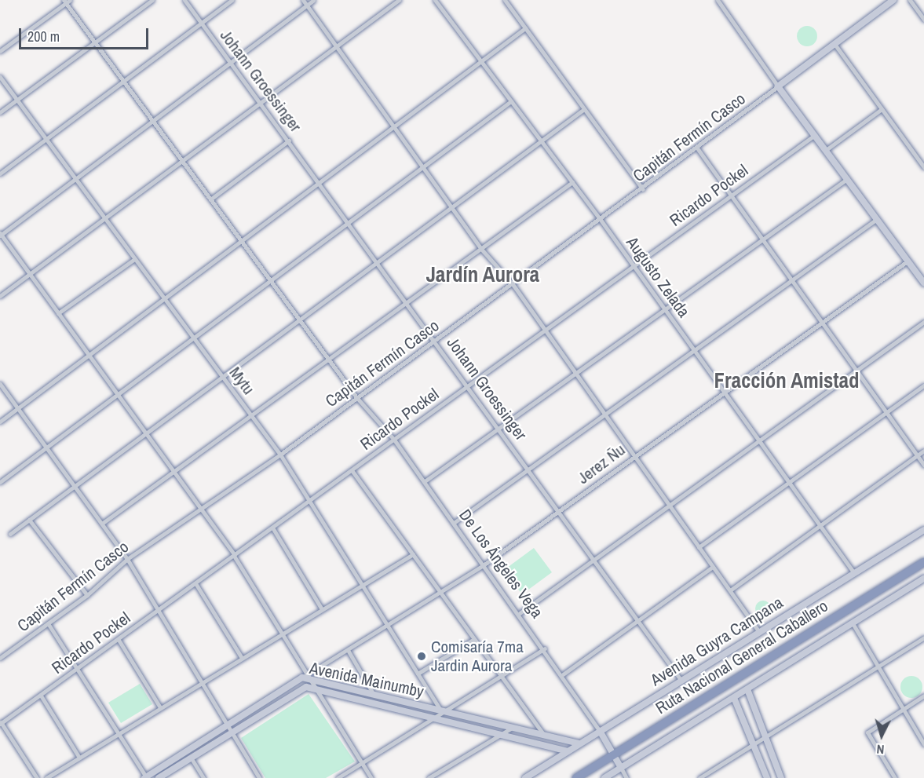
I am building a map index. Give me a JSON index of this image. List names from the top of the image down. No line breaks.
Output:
{"streets":{"highway":["Ruta Nacional General Caballero"],"street":["Johann Groessinger","Capitán Fermín Casco","Ricardo Pockel","Augusto Zelada","Mytu","Jerez Ñu","De Los Ángeles Vega","Avenida Guyra Campana","Avenida Mainumby"]},"crossings":[["Johann Groessinger","Capitán Fermín Casco"],["Johann Groessinger","Ricardo Pockel"],["Johann Groessinger","Jerez Ñu"],["Johann Groessinger","Avenida Guyra Campana"],["Capitán Fermín Casco","Augusto Zelada"],["Capitán Fermín Casco","Mytu"],["Capitán Fermín Casco","De Los Ángeles Vega"],["Ricardo Pockel","Augusto Zelada"],["Ricardo Pockel","Mytu"],["Ricardo Pockel","De Los Ángeles Vega"],["Augusto Zelada","Jerez Ñu"],["Augusto Zelada","Avenida Guyra Campana"],["Mytu","Jerez Ñu"],["Mytu","Avenida Mainumby"],["Jerez Ñu","De Los Ángeles Vega"],["Jerez Ñu","Avenida Mainumby"],["De Los Ángeles Vega","Avenida Guyra Campana"],["De Los Ángeles Vega","Ruta Nacional General Caballero"],["Avenida Guyra Campana","Avenida Mainumby"]],"districts":["Jardín Aurora","Fracción Amistad"],"places":["Comisaría 7ma Jardin Aurora"],"scale_bar":"200 m","north":"bottom"}
